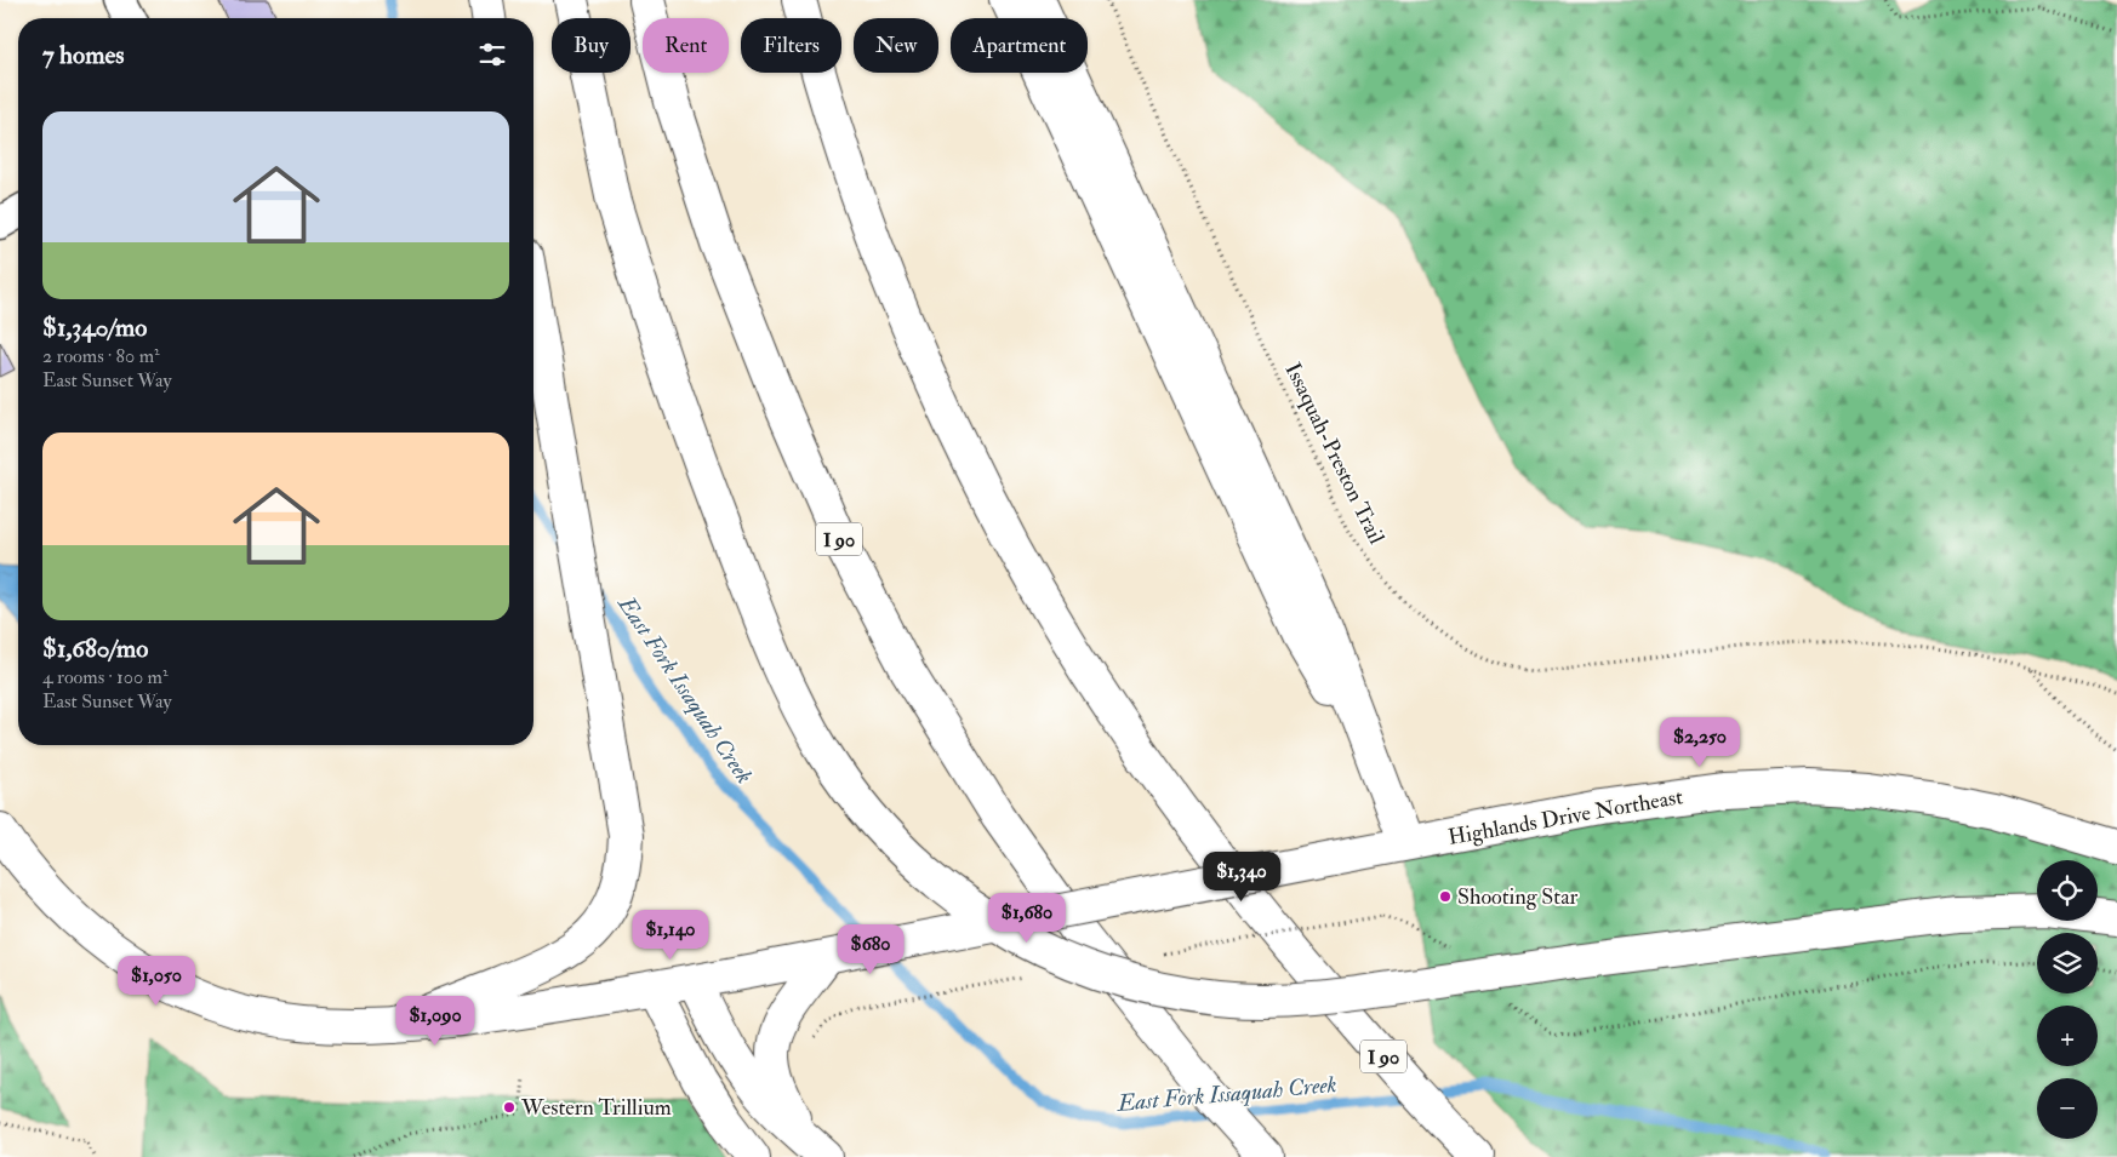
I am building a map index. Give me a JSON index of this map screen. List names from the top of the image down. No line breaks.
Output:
{"streets":{"main road":["I 90","Highlands Drive Northeast"],"path":["Issaquah-Preston Trail"]},"water":["East Fork Issaquah Creek"],"places":["Shooting Star","Western Trillium"],"page":{"chip":["Buy","Rent","Filters","New","Apartment"],"heading":"7 homes","list":[{"name":"$1,340/mo","note":"2 rooms · 80 m² · East Sunset Way"},{"name":"$1,680/mo","note":"4 rooms · 100 m² · East Sunset Way"}],"price":["$2,250","$1,340","$1,680","$1,140","$680","$1,050","$1,090"],"map_buttons":["+","−"]}}
